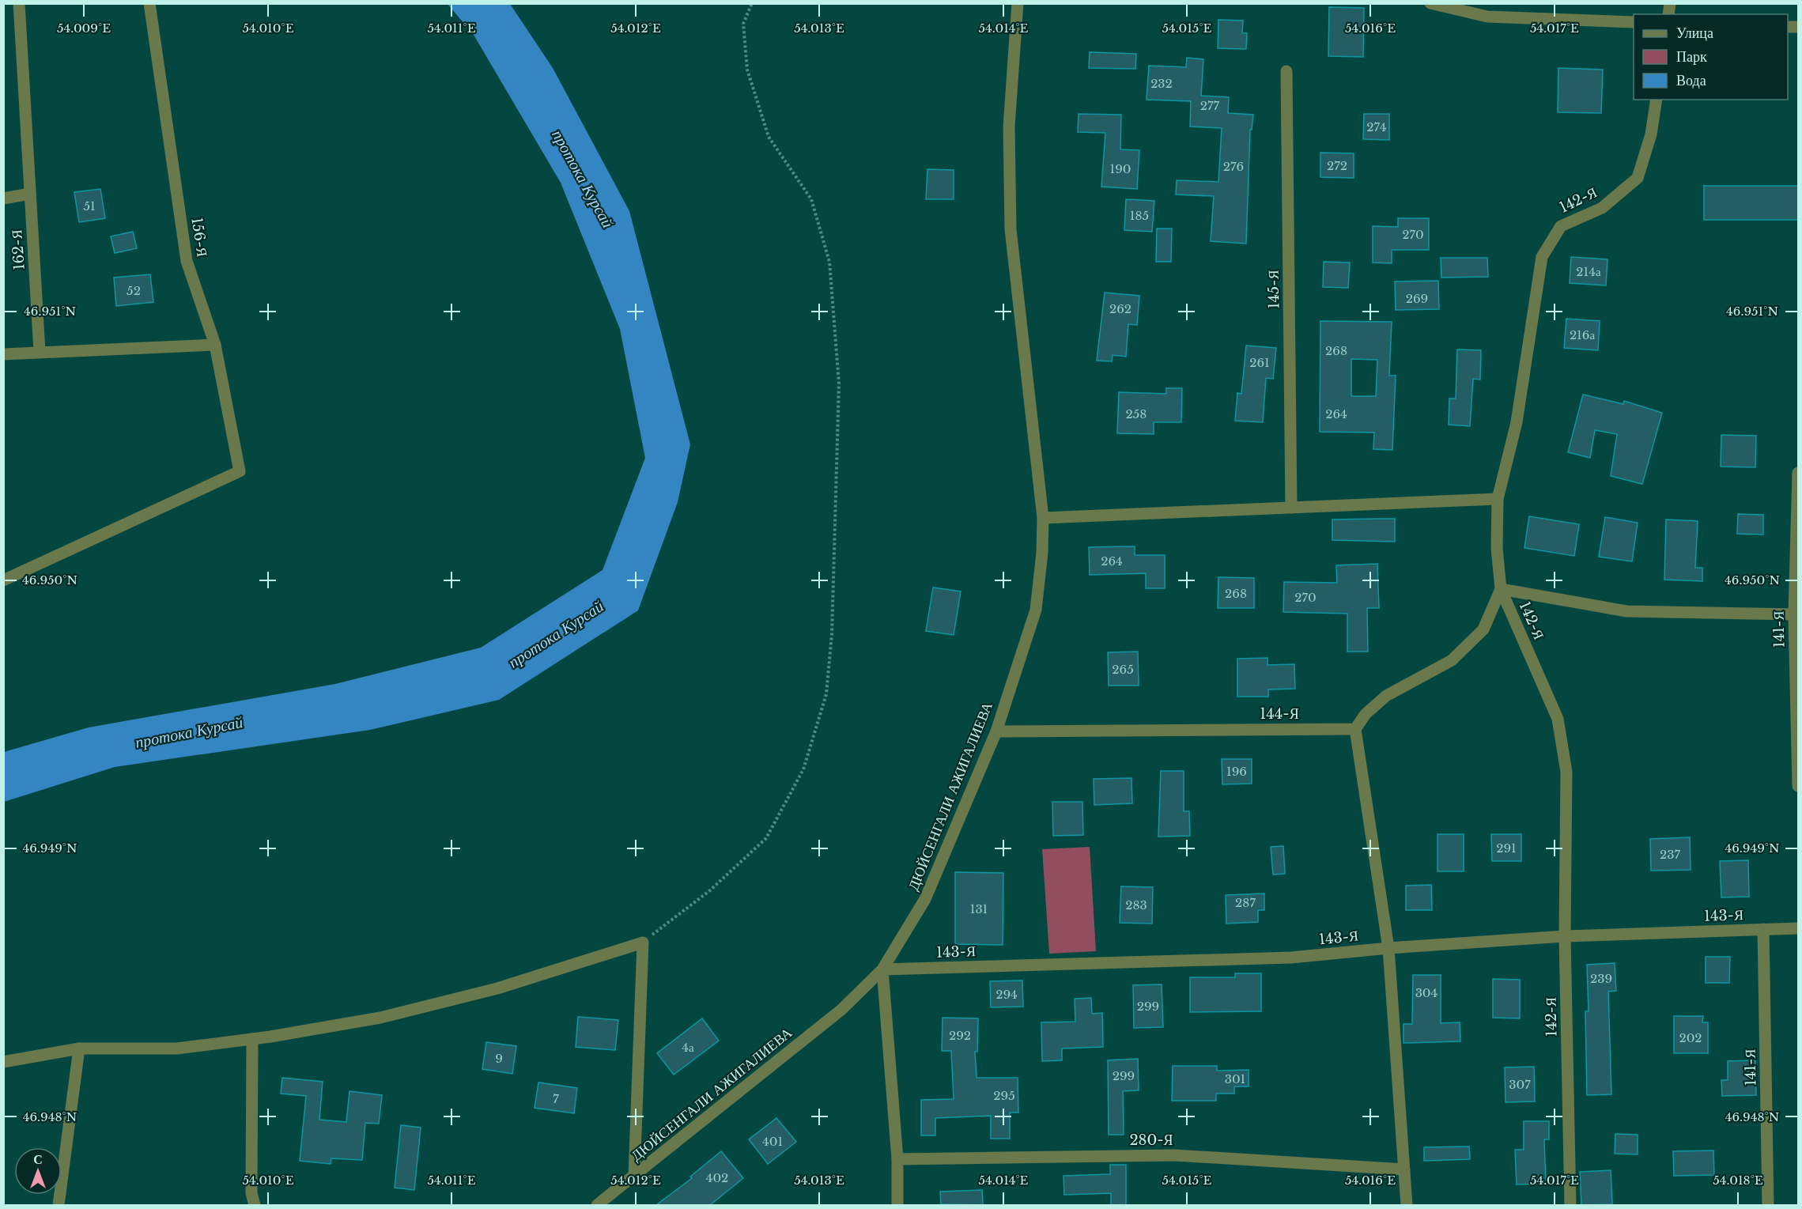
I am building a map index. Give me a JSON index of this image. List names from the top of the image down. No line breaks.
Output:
{"streets":{"street":["142-Я","156-Я","162-Я","145-Я","141-Я","144-Я","ДЮЙСЕНГАЛИ АЖИГАЛИЕВА","143-Я","280-Я"]},"crossings":[["142-Я","143-Я"],["141-Я","143-Я"],["144-Я","ДЮЙСЕНГАЛИ АЖИГАЛИЕВА"],["ДЮЙСЕНГАЛИ АЖИГАЛИЕВА","143-Я"]],"water":["протока Курсай"],"house_numbers":["232","277","274","272","276","190","51","185","270","214а","52","269","262","216а","268","261","258","264","264","268","270","265","196","291","237","287","283","131","239","304","294","299","292","202","4а","9","299","301","307","295","7","401","402"],"legend":["Улица","Парк","Вода"],"north":"top","coordinates":["54.009°E","54.010°E","54.011°E","54.012°E","54.013°E","54.014°E","54.015°E","54.016°E","54.017°E","46.951°N","46.950°N","46.949°N","46.948°N","54.018°E"]}
